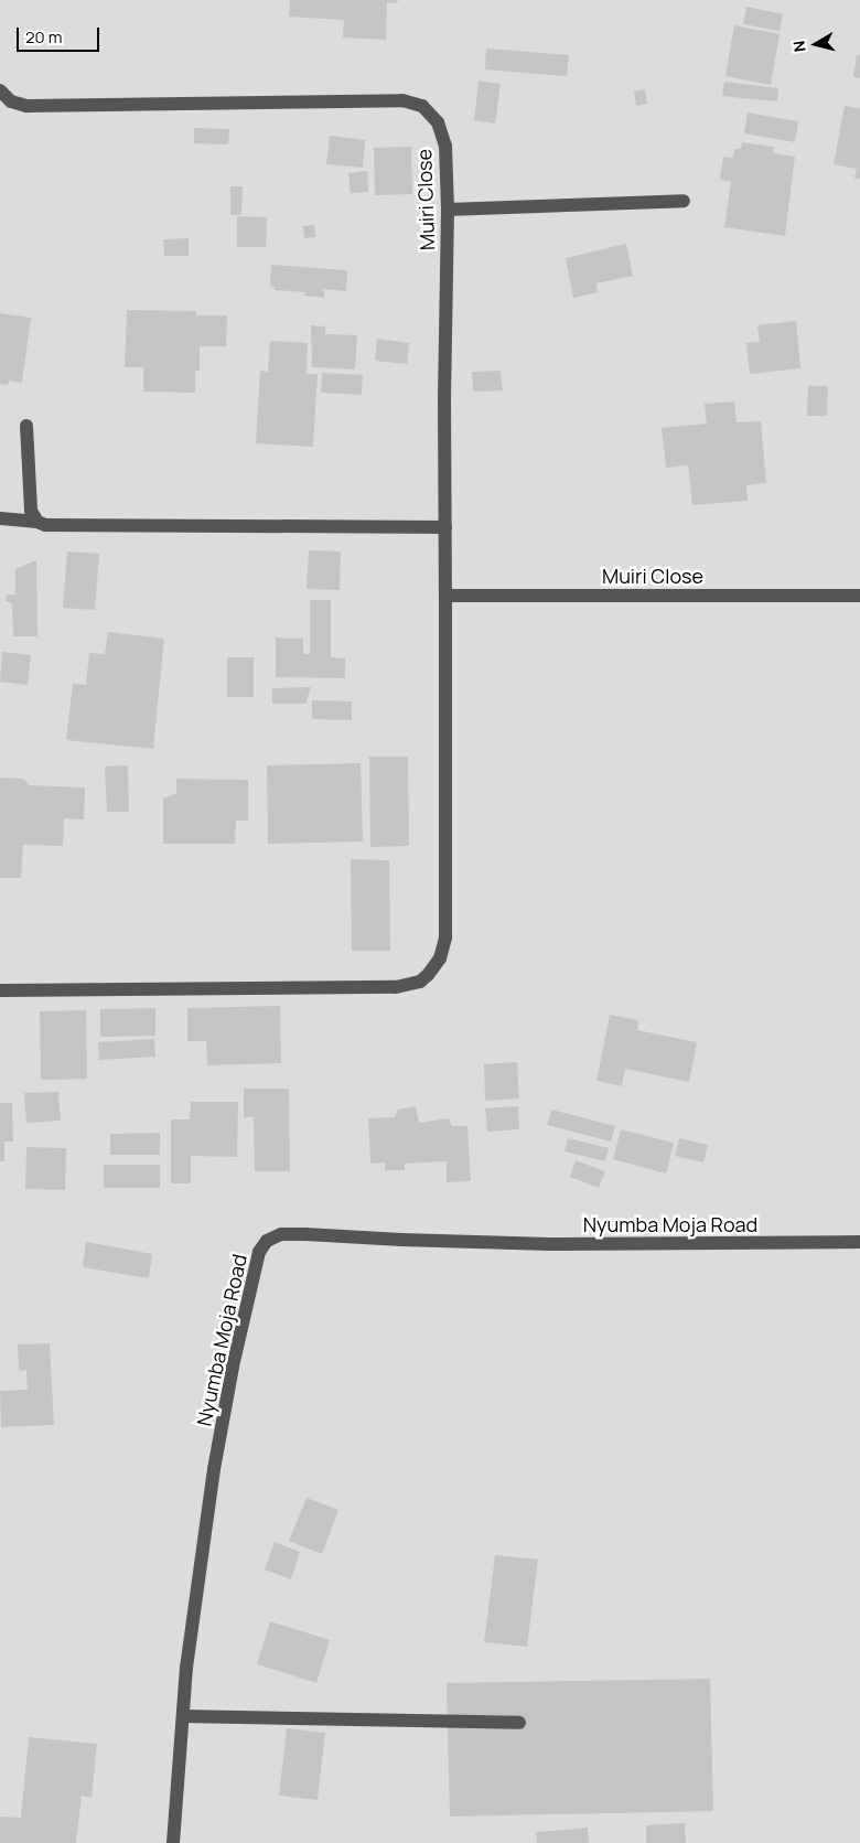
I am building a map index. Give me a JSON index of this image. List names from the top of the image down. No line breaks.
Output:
{"streets":{"street":["Muiri Close","Nyumba Moja Road"]},"scale_bar":"20 m","north":"left"}
